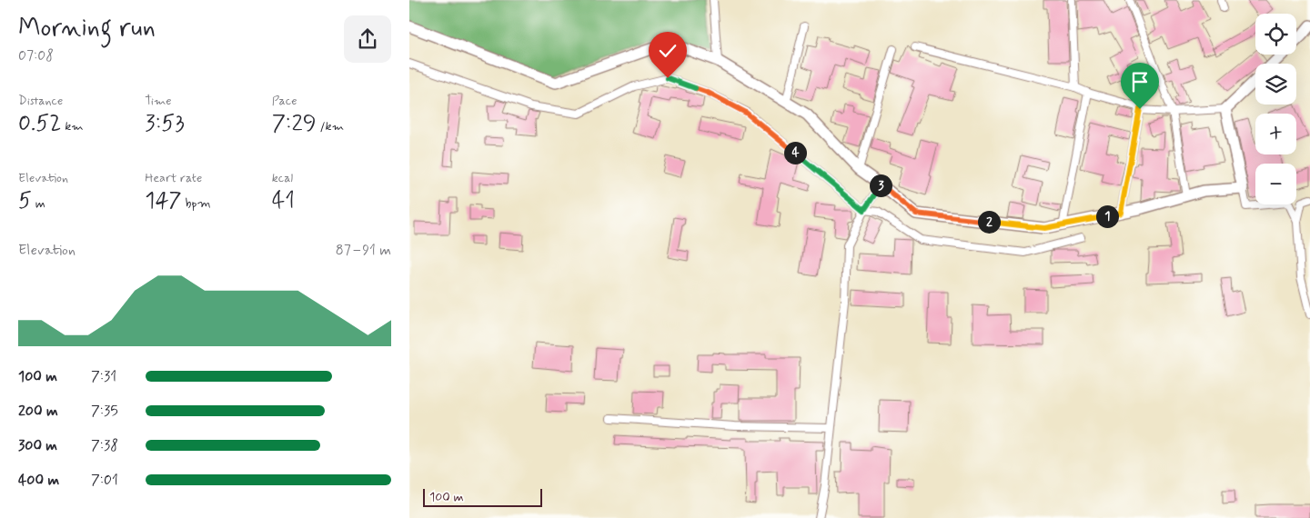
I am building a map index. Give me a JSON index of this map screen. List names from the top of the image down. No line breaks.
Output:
{"scale_bar":"100 m","page":{"heading":["Morning run","07:08"],"map_buttons":["+","−"],"stats":[["Distance","0.52 km"],["Time","3:53"],["Pace","7:29 /km"],["Elevation","5 m"],["Heart rate","147 bpm"],["kcal","41"]],"pins":["4","3","1","2"],"chart":["Elevation","87–91 m"],"list":[{"name":"100 m","note":"7:31"},{"name":"200 m","note":"7:35"},{"name":"300 m","note":"7:38"},{"name":"400 m","note":"7:01"}],"scale":"100 m"}}
